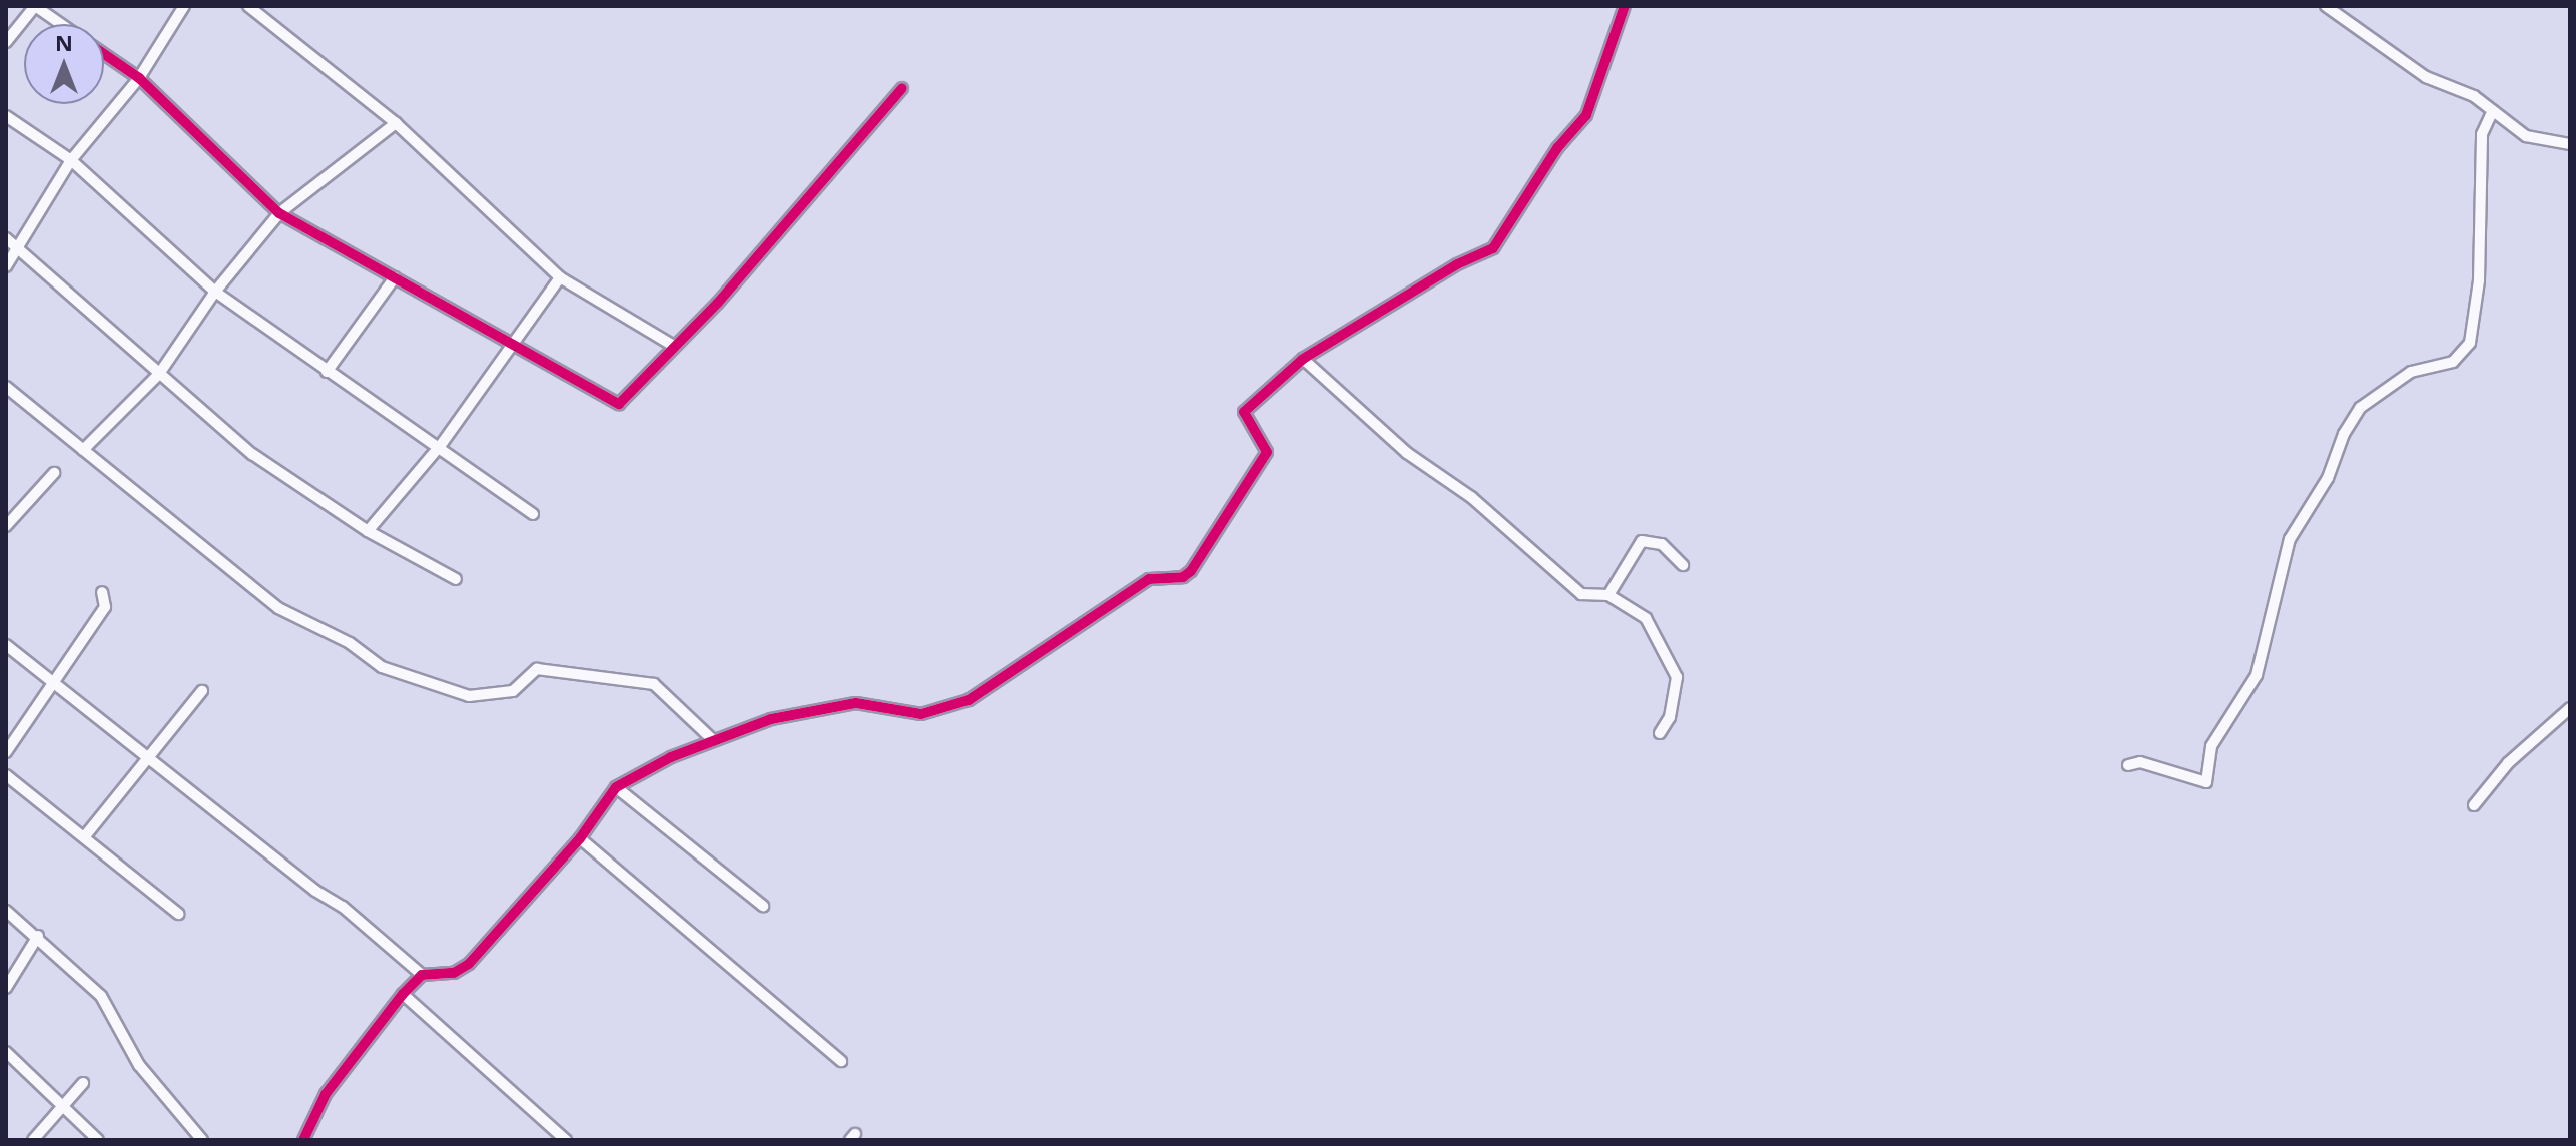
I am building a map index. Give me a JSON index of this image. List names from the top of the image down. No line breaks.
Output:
{"north":"top"}
